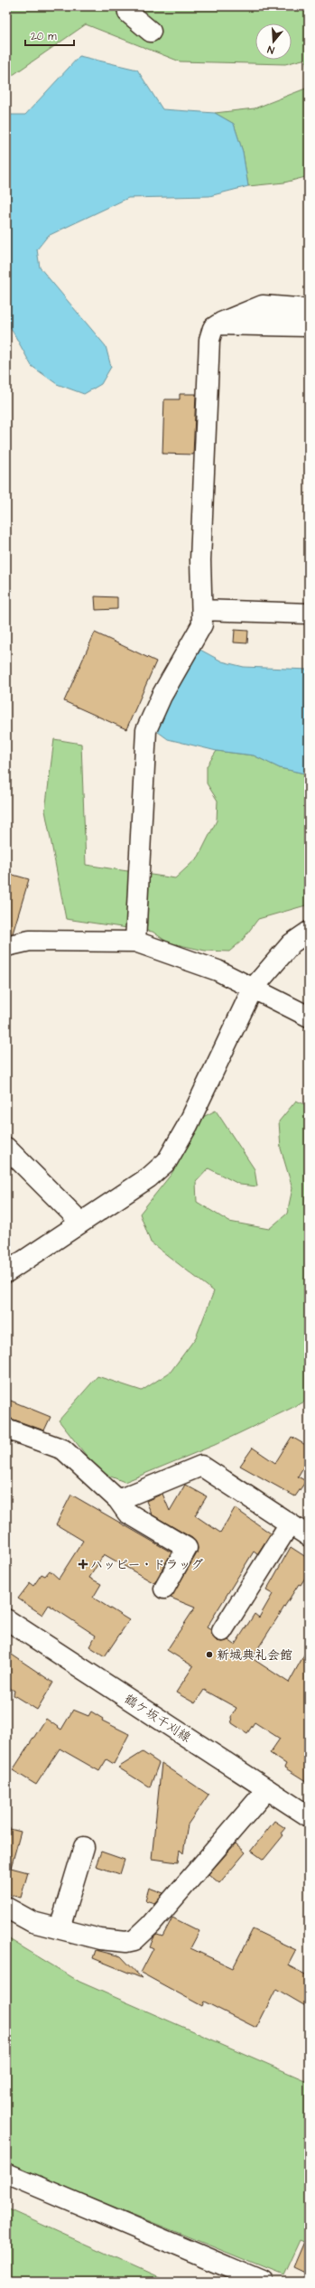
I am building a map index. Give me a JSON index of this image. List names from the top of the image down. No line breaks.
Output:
{"streets":{"street":["鶴ケ坂千刈線"]},"places":{"health":["ハッピー・ドラッグ"],"other":["新城典礼会館"]},"scale_bar":"20 m","north":"bottom"}
